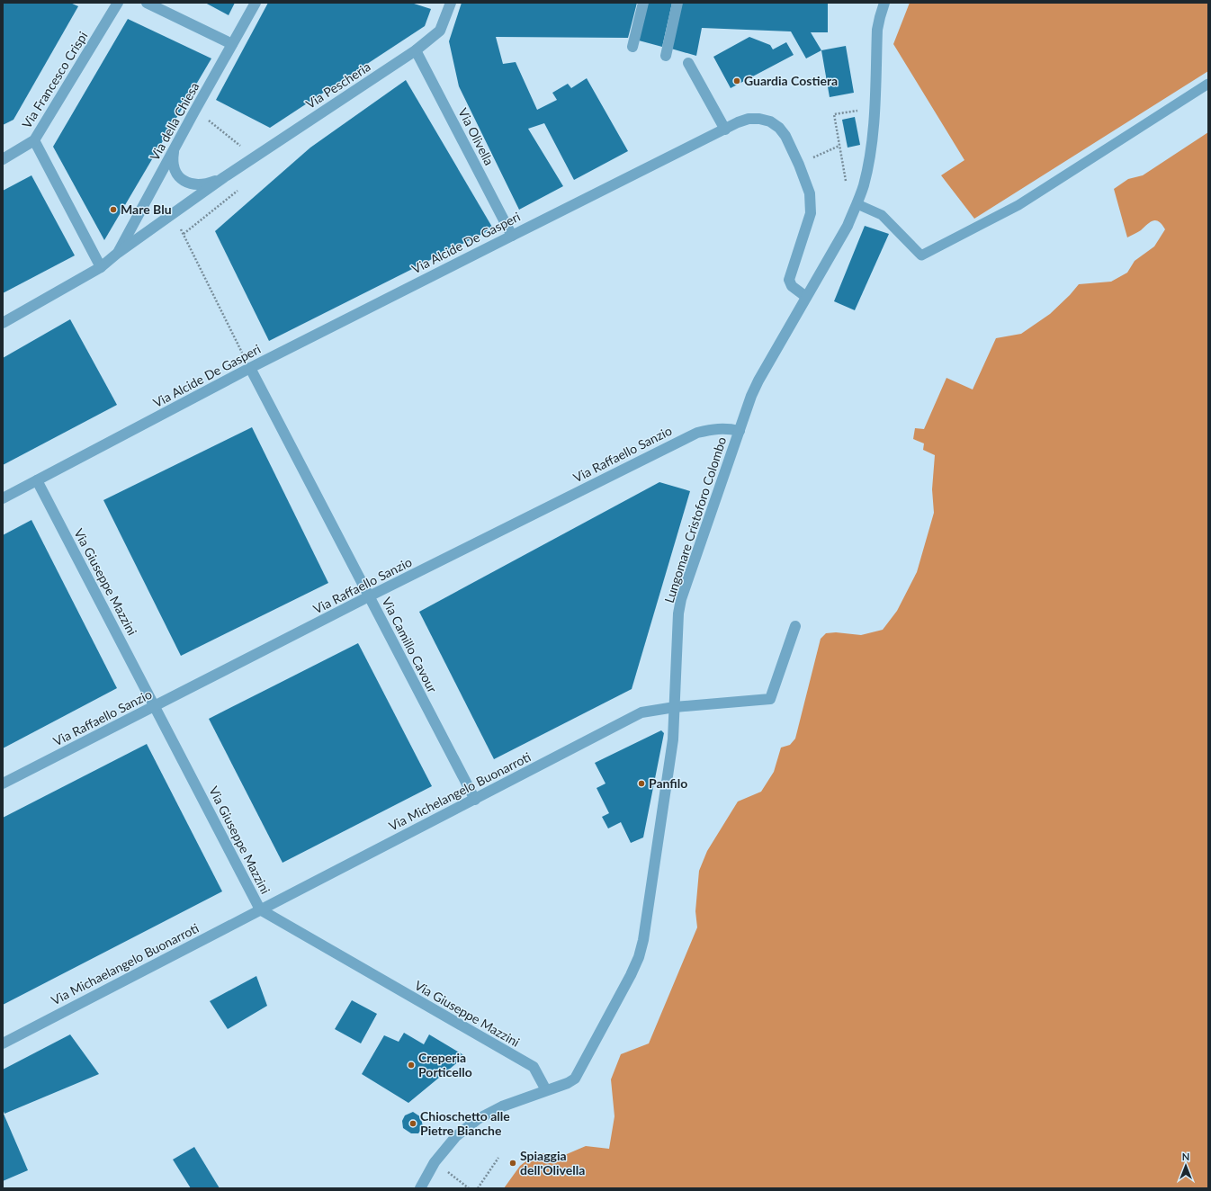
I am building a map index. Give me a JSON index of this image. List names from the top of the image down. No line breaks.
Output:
{"streets":{"street":["Via Francesco Crispi","Via Pescheria","Via della Chiesa","Via Olivella","Via Alcide De Gasperi","Via Raffaello Sanzio","Lungomare Cristoforo Colombo","Via Giuseppe Mazzini","Via Camillo Cavour","Via Michelangelo Buonarroti","Via Michaelangelo Buonarroti"]},"crossings":[["Via Pescheria","Via Olivella"],["Via Olivella","Via Alcide De Gasperi"],["Via Alcide De Gasperi","Lungomare Cristoforo Colombo"],["Via Alcide De Gasperi","Via Giuseppe Mazzini"],["Via Alcide De Gasperi","Via Camillo Cavour"],["Via Raffaello Sanzio","Lungomare Cristoforo Colombo"],["Via Raffaello Sanzio","Via Giuseppe Mazzini"],["Via Raffaello Sanzio","Via Camillo Cavour"],["Lungomare Cristoforo Colombo","Via Giuseppe Mazzini"],["Lungomare Cristoforo Colombo","Via Michelangelo Buonarroti"],["Via Giuseppe Mazzini","Via Michelangelo Buonarroti"],["Via Giuseppe Mazzini","Via Michaelangelo Buonarroti"],["Via Camillo Cavour","Via Michelangelo Buonarroti"],["Via Michelangelo Buonarroti","Via Michaelangelo Buonarroti"]],"places":["Guardia Costiera","Mare Blu","Panfilo","Creperia Porticello","Chioschetto alle Pietre Bianche","Spiaggia dell'Olivella"],"north":"top"}
